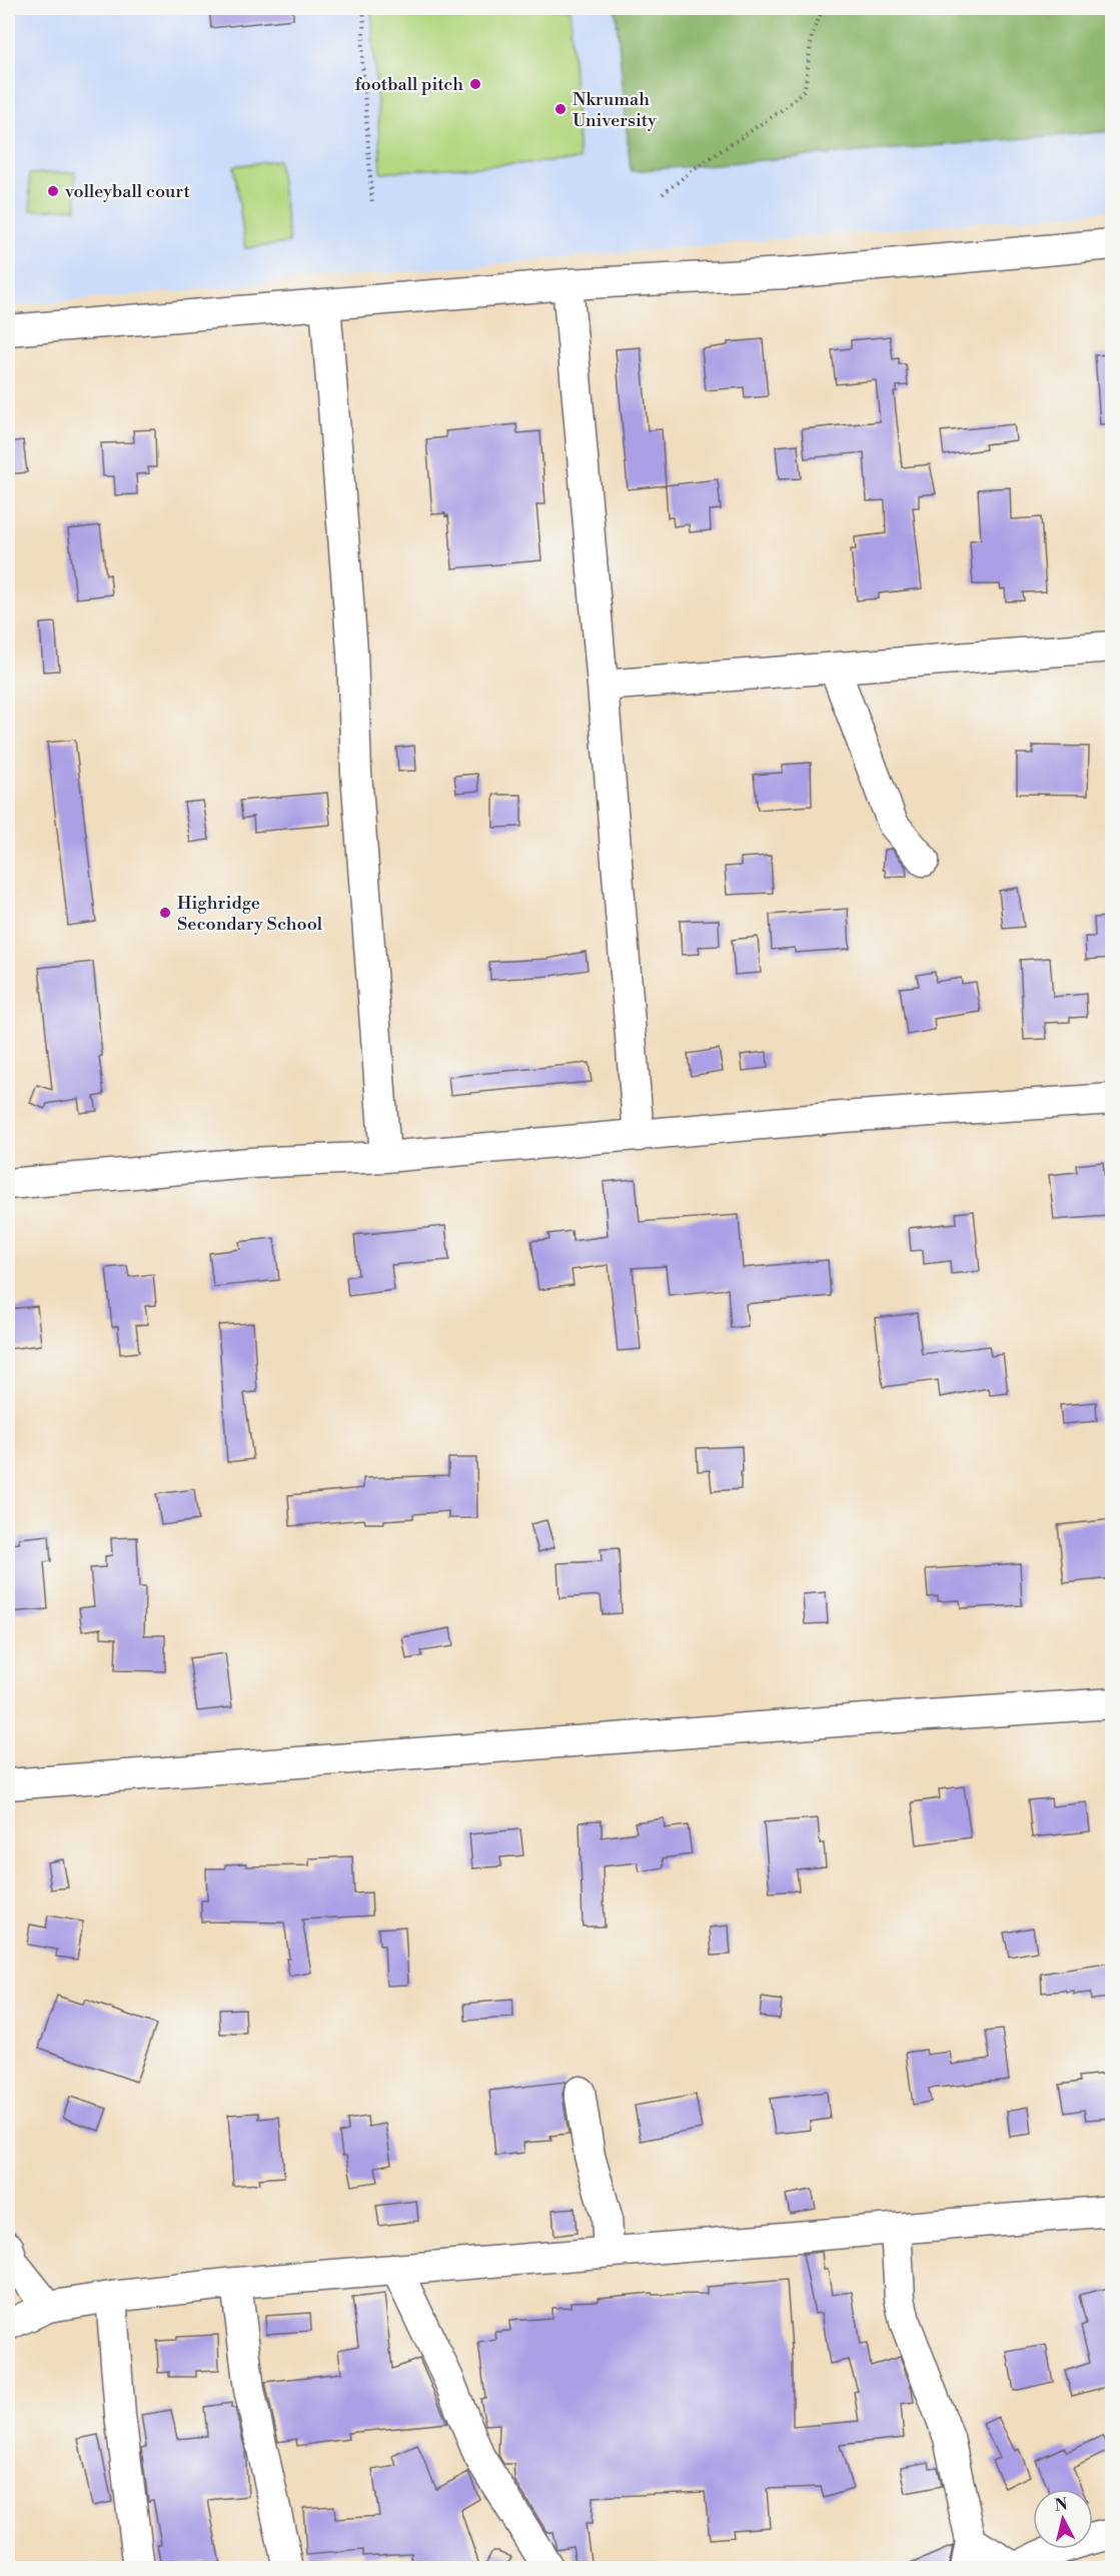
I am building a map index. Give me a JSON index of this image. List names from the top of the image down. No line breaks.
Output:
{"places":["football pitch","Nkrumah University","volleyball court","Highridge Secondary School"],"north":"top"}
